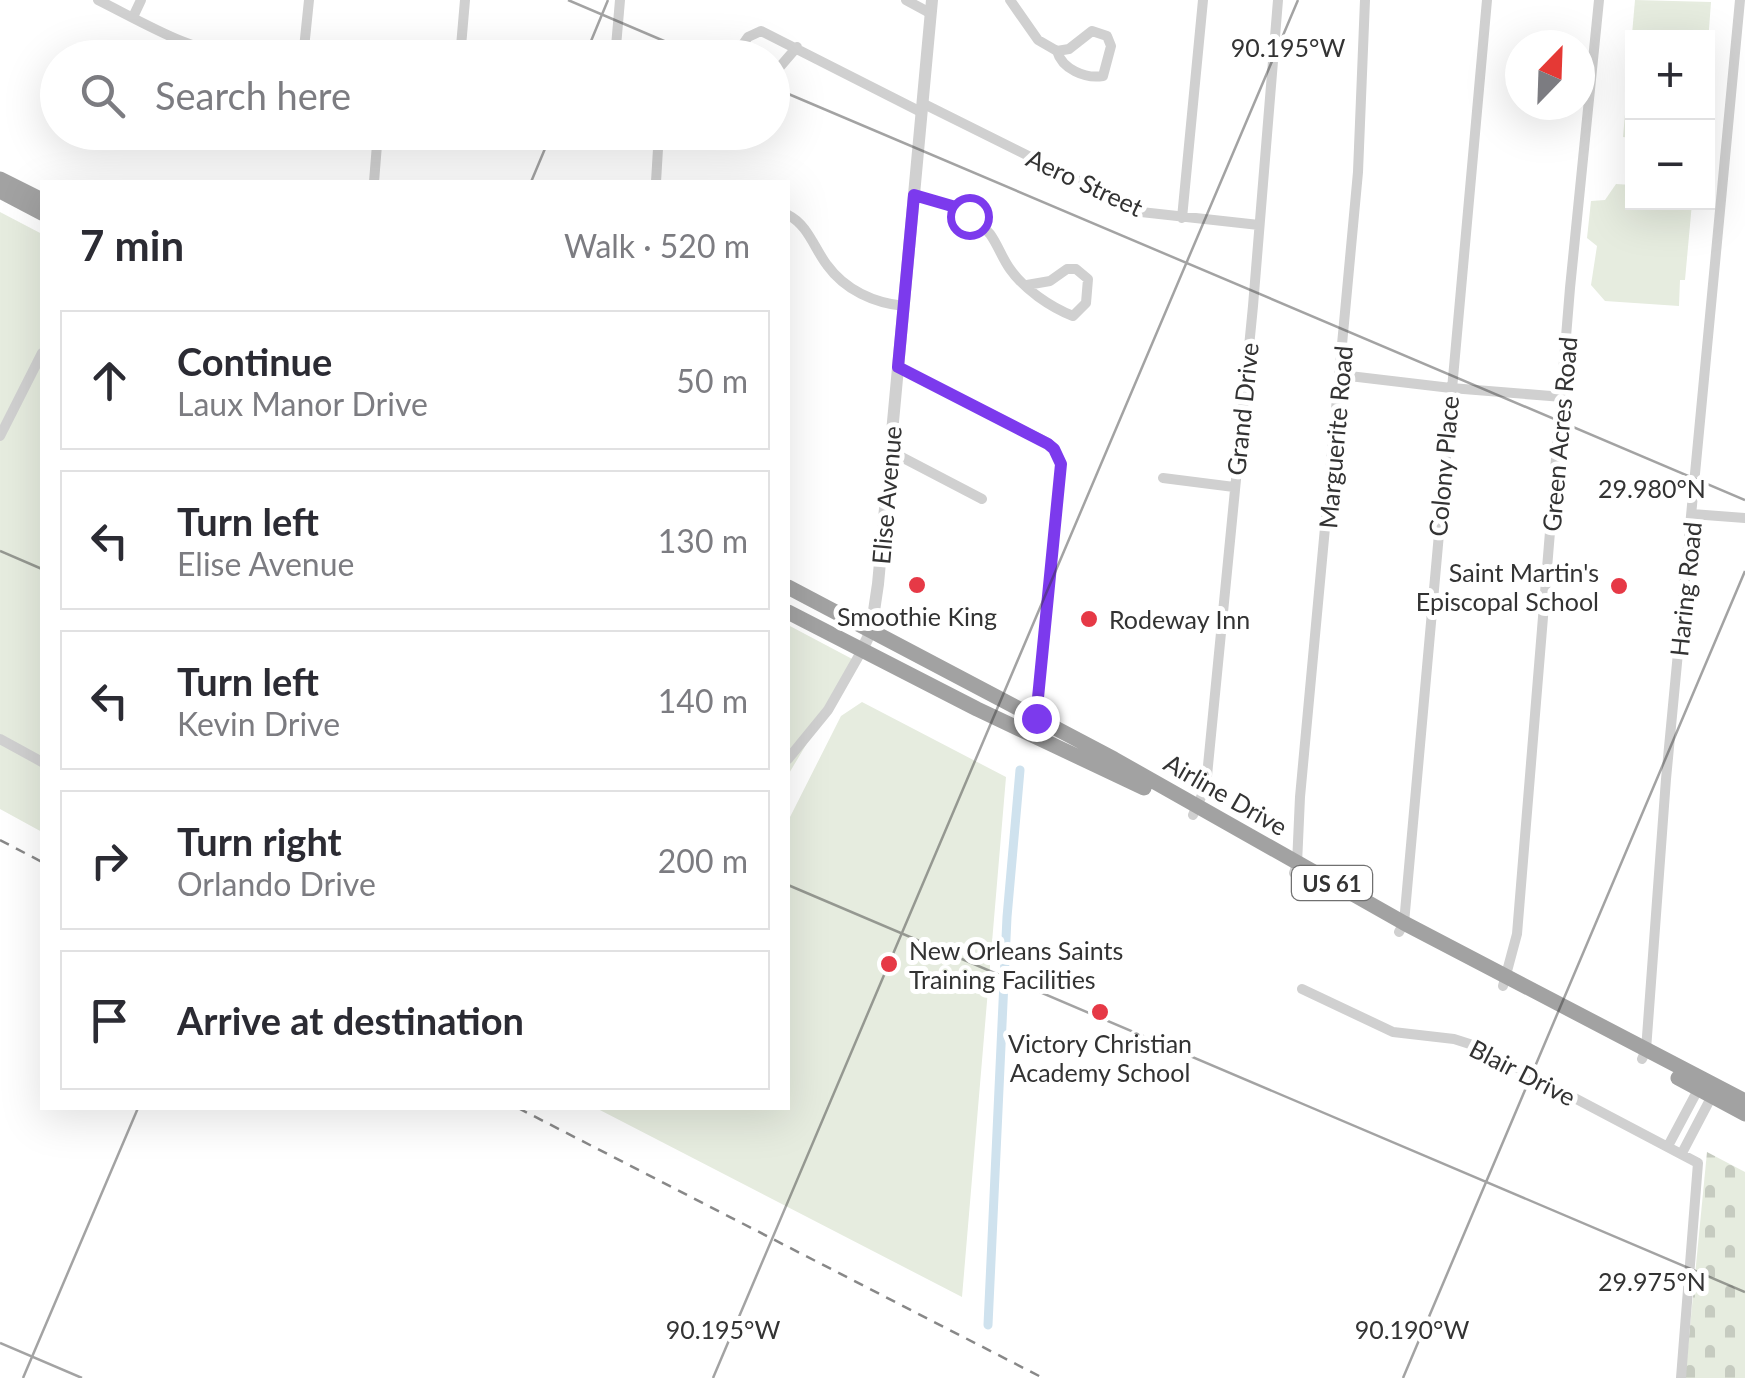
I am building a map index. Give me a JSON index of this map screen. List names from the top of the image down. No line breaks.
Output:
{"streets":{"highway":["Airline Drive","US 61"],"street":["Aero Street","Grand Drive","Green Acres Road","Marguerite Road","Colony Place","Elise Avenue","Haring Road","Blair Drive"]},"crossings":[["Aero Street","Grand Drive"],["Aero Street","Elise Avenue"],["Grand Drive","Airline Drive"],["Green Acres Road","Airline Drive"],["Marguerite Road","Airline Drive"],["Colony Place","Airline Drive"],["Elise Avenue","Airline Drive"],["Haring Road","Airline Drive"]],"places":["Smoothie King","Saint Martin's Episcopal School","Rodeway Inn","New Orleans Saints Training Facilities","Victory Christian Academy School"],"north":"top right","page":{"map_buttons":["+","−"],"search":"Search here","heading":["7 min","Walk · 520 m"],"list":[["Continue","Laux Manor Drive","50 m"],["Turn left","Elise Avenue","130 m"],["Turn left","Kevin Drive","140 m"],["Turn right","Orlando Drive","200 m"],"Arrive at destination"]},"coordinates":["90.195°W","29.980°N","29.975°N","90.190°W"]}
